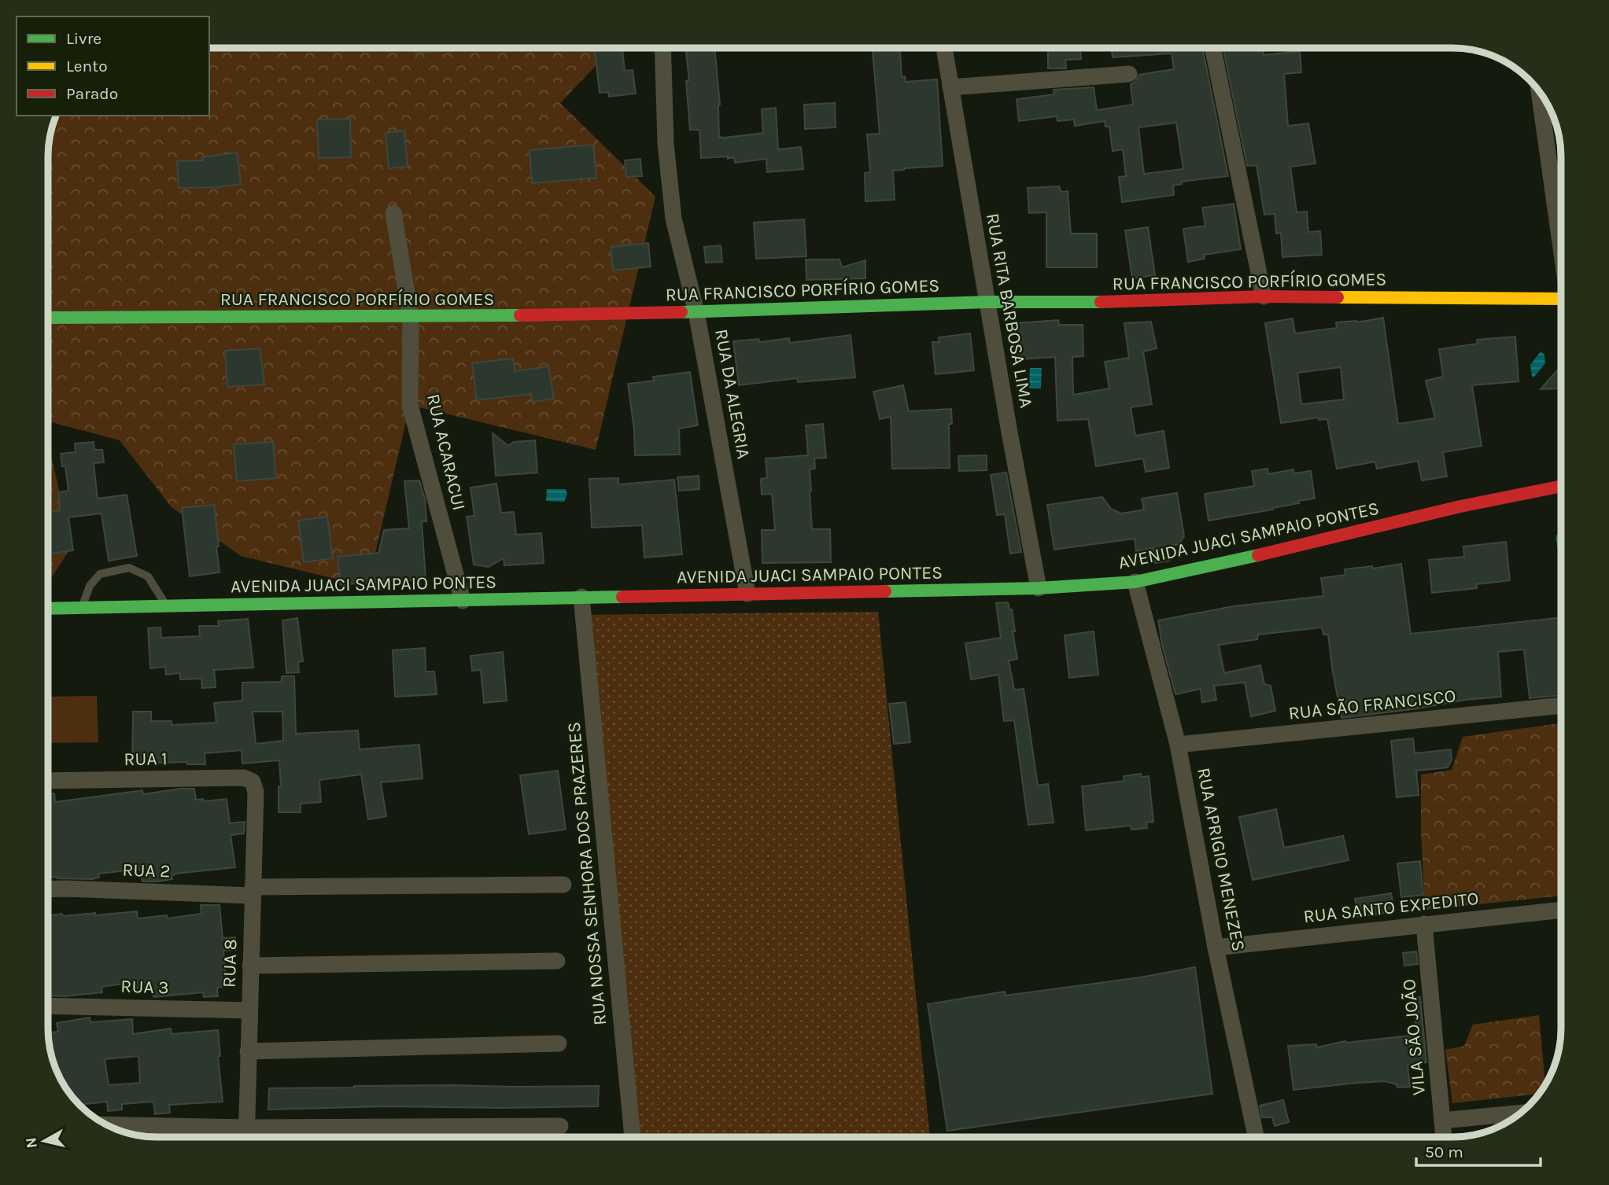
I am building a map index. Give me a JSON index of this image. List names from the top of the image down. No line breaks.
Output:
{"streets":{"main road":["RUA FRANCISCO PORFÍRIO GOMES","AVENIDA JUACI SAMPAIO PONTES"],"street":["RUA RITA BARBOSA LIMA","RUA DA ALEGRIA","RUA ACARACUI","RUA SÃO FRANCISCO","RUA 1","RUA APRIGIO MENEZES","RUA 2","RUA NOSSA SENHORA DOS PRAZERES","RUA SANTO EXPEDITO","RUA 8","RUA 3","VILA SÃO JOÃO"]},"crossings":[["RUA FRANCISCO PORFÍRIO GOMES","RUA RITA BARBOSA LIMA"],["RUA FRANCISCO PORFÍRIO GOMES","RUA DA ALEGRIA"],["RUA FRANCISCO PORFÍRIO GOMES","RUA ACARACUI"],["RUA RITA BARBOSA LIMA","AVENIDA JUACI SAMPAIO PONTES"],["RUA DA ALEGRIA","AVENIDA JUACI SAMPAIO PONTES"],["RUA ACARACUI","AVENIDA JUACI SAMPAIO PONTES"],["AVENIDA JUACI SAMPAIO PONTES","RUA APRIGIO MENEZES"],["AVENIDA JUACI SAMPAIO PONTES","RUA NOSSA SENHORA DOS PRAZERES"],["RUA SÃO FRANCISCO","RUA APRIGIO MENEZES"],["RUA 1","RUA 8"],["RUA APRIGIO MENEZES","RUA SANTO EXPEDITO"],["RUA 2","RUA 8"],["RUA SANTO EXPEDITO","VILA SÃO JOÃO"],["RUA 8","RUA 3"]],"legend":["Livre","Lento","Parado"],"scale_bar":"50 m","north":"left"}
